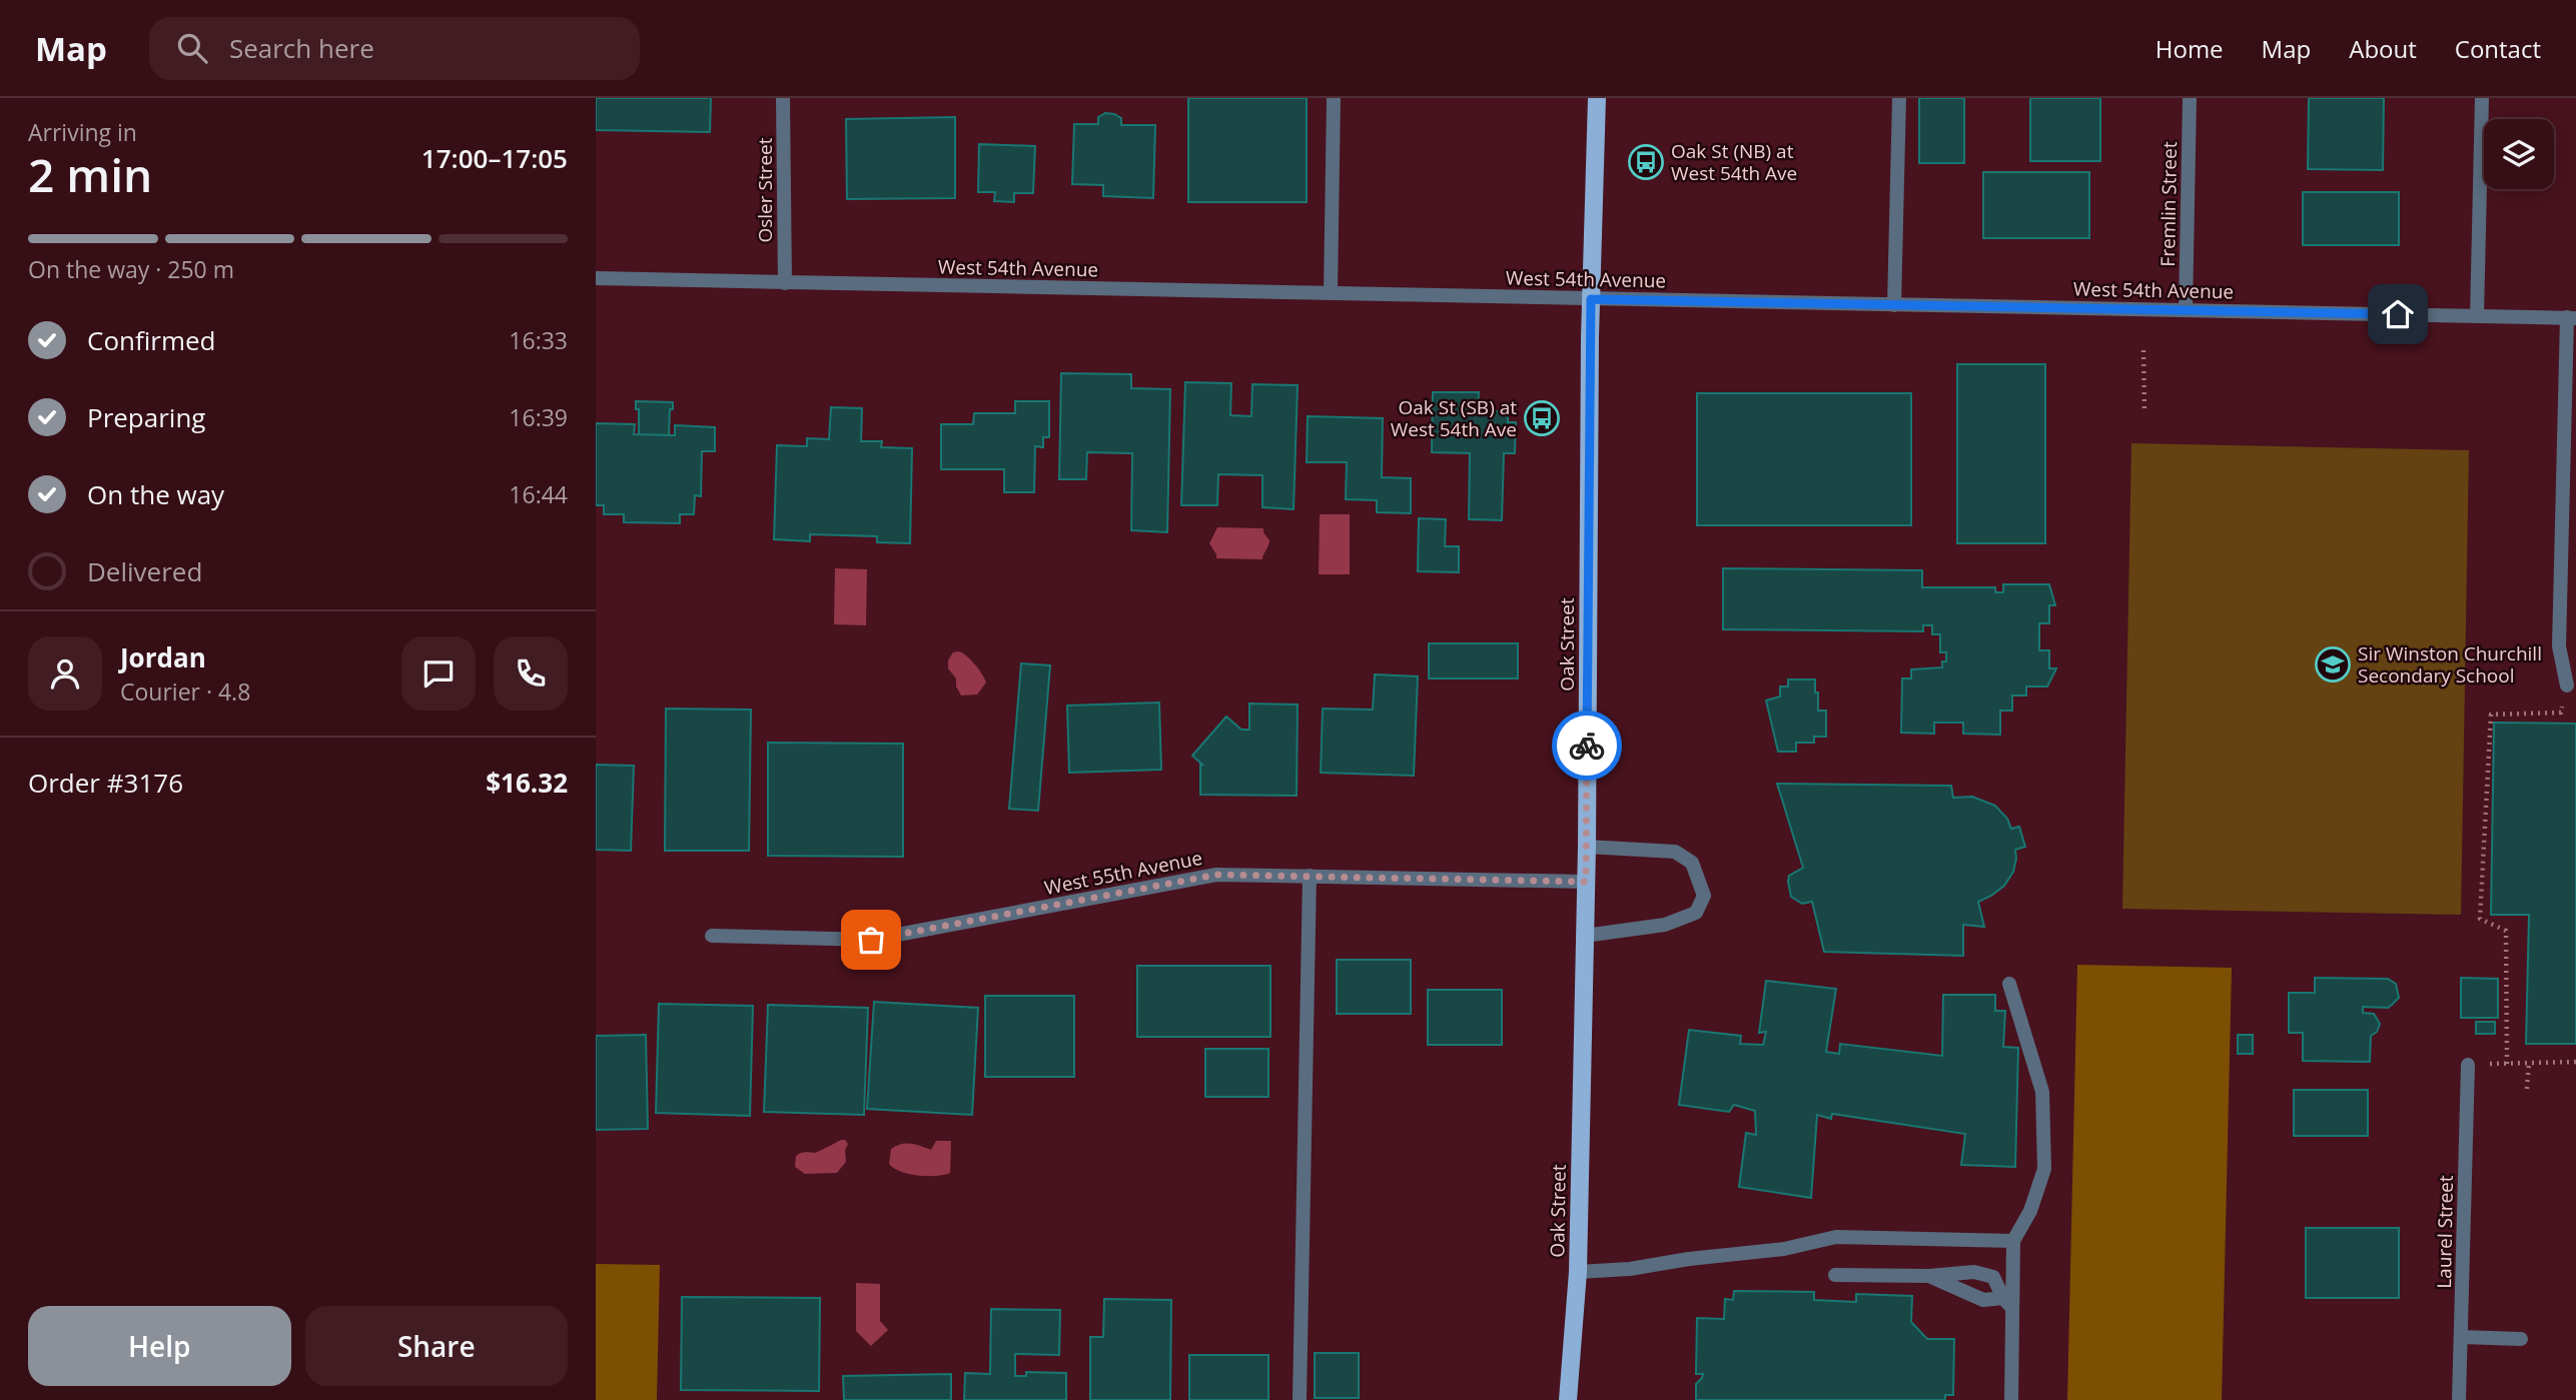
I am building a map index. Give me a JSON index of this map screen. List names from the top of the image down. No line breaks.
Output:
{"streets":{"main road":["Oak Street"],"street":["Osler Street","Fremlin Street","West 54th Avenue","West 55th Avenue","Laurel Street"]},"crossings":[["Osler Street","West 54th Avenue"],["Fremlin Street","West 54th Avenue"],["West 54th Avenue","Oak Street"],["Oak Street","West 55th Avenue"]],"places":{"bus stop":["Oak St (NB) at West 54th Ave","Oak St (SB) at West 54th Ave"],"school or university":["Sir Winston Churchill Secondary School"]},"page":{"header":"Map","search":"Search here","nav":["Home","Map","About","Contact"],"heading":["2 min","Arriving in","17:00–17:05"],"panel":["Jordan","Courier · 4.8","Order #3176","$16.32"],"bar":"On the way · 250 m","list":[["Confirmed","16:33"],["Preparing","16:39"],["On the way","16:44"],"Delivered"],"buttons":["Help","Share"]}}
